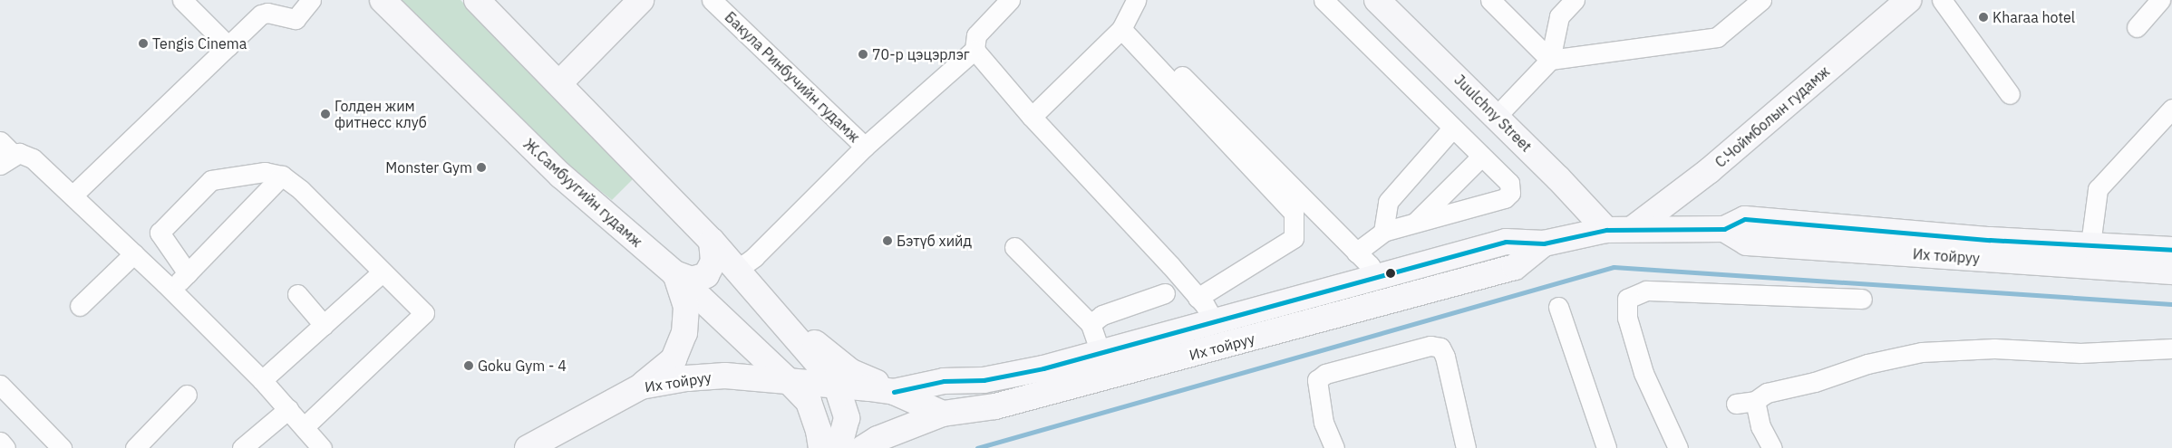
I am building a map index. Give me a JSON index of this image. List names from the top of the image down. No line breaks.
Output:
{"streets":{"main road":["Juulchny Street","С.Чоймболын гудамж","Ж.Самбуугийн гудамж","Их тойруу"],"street":["Бакула Ринбучийн гудамж"]},"crossings":[["Juulchny Street","Их тойруу"],["С.Чоймболын гудамж","Их тойруу"],["Ж.Самбуугийн гудамж","Их тойруу"]],"places":["Kharaa hotel","Tengis Cinema","70-р цэцэрлэг","Голден жим фитнесс клуб","Monster Gym","Бэтүб хийд","Goku Gym - 4"]}
